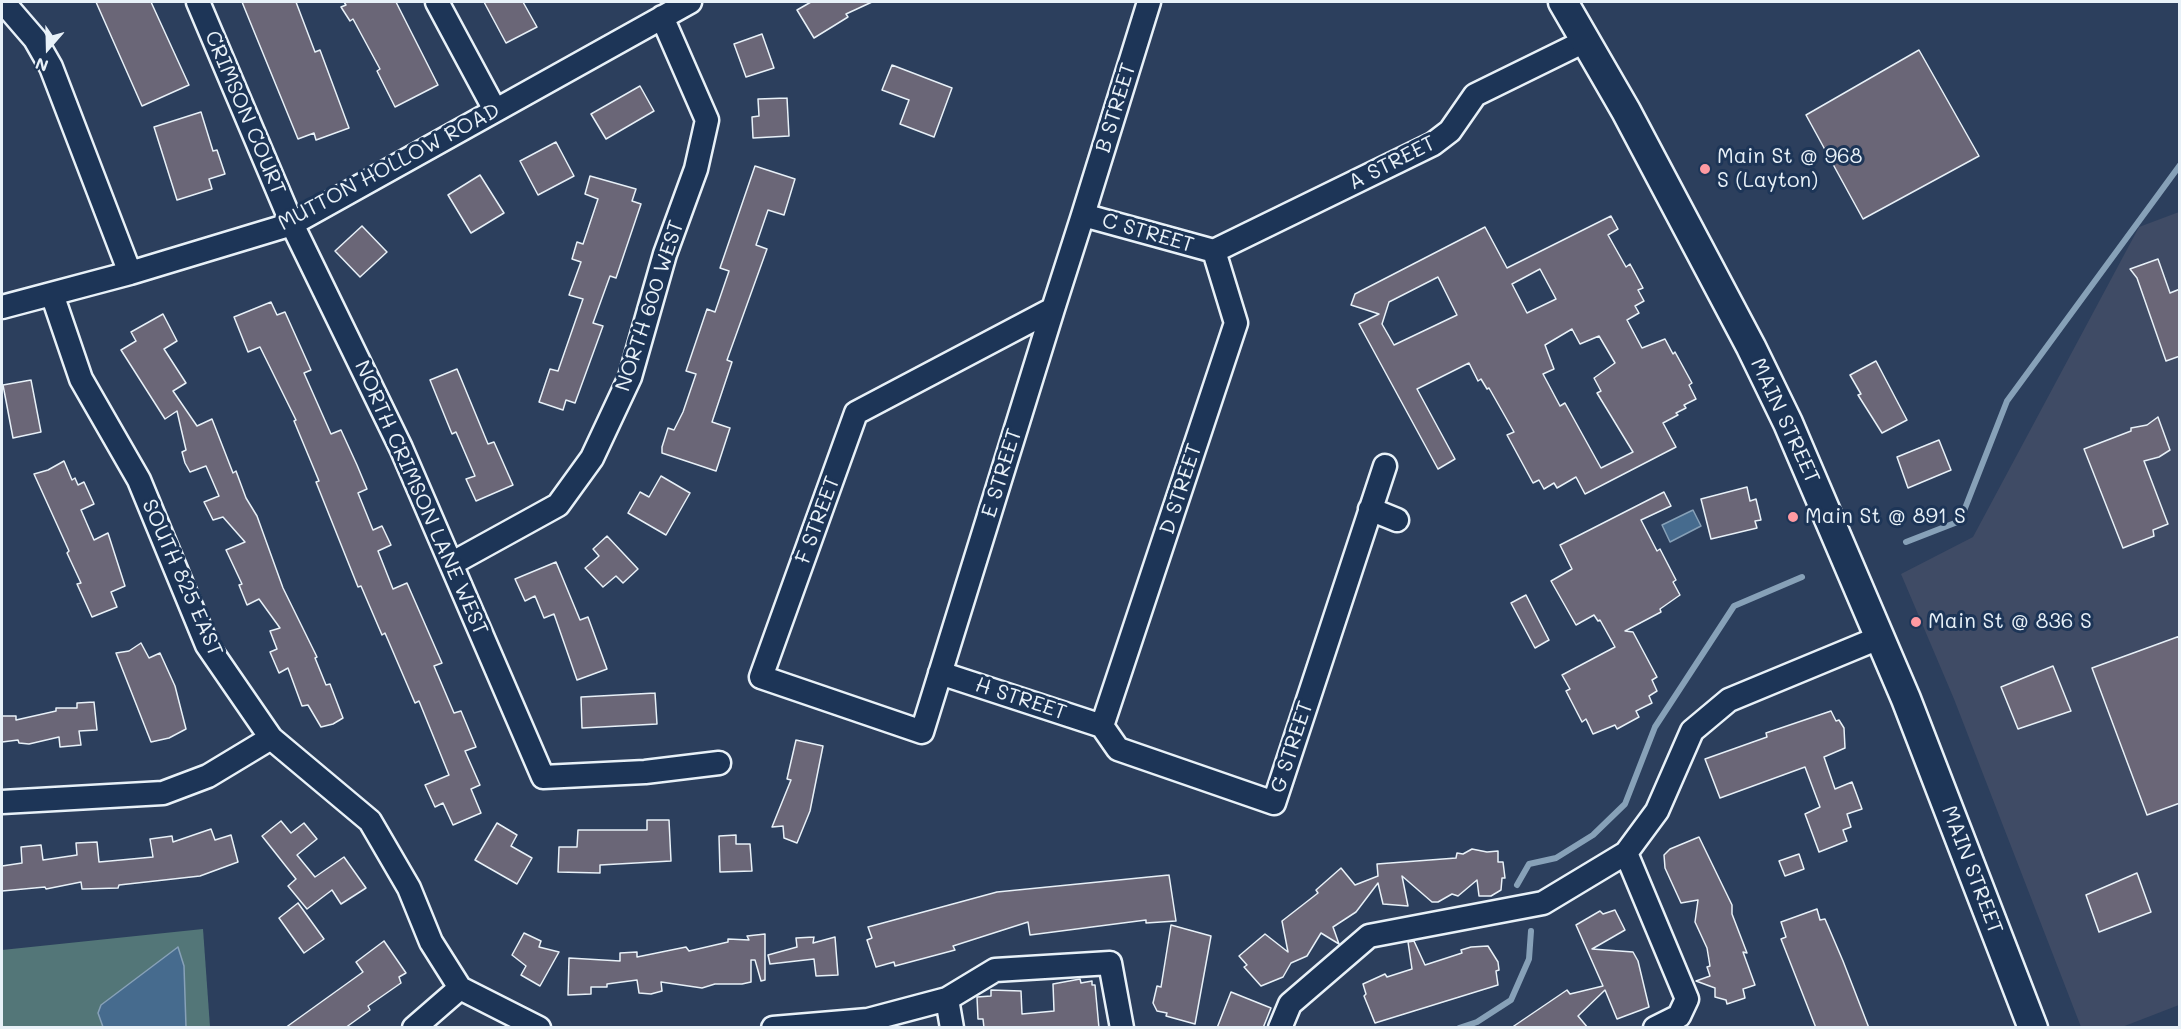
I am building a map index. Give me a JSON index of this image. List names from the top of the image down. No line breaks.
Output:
{"streets":{"main road":["MAIN STREET"],"street":["B STREET","CRIMSON COURT","A STREET","MUTTON HOLLOW ROAD","C STREET","NORTH 600 WEST","E STREET","D STREET","NORTH CRIMSON LANE WEST","F STREET","SOUTH 825 EAST","H STREET","G STREET"]},"crossings":[["B STREET","C STREET"],["B STREET","E STREET"],["CRIMSON COURT","MUTTON HOLLOW ROAD"],["CRIMSON COURT","NORTH CRIMSON LANE WEST"],["A STREET","C STREET"],["A STREET","MAIN STREET"],["A STREET","D STREET"],["MUTTON HOLLOW ROAD","NORTH 600 WEST"],["MUTTON HOLLOW ROAD","NORTH CRIMSON LANE WEST"],["MUTTON HOLLOW ROAD","SOUTH 825 EAST"],["C STREET","E STREET"],["C STREET","D STREET"],["NORTH 600 WEST","NORTH CRIMSON LANE WEST"],["E STREET","F STREET"],["E STREET","H STREET"],["D STREET","H STREET"],["D STREET","G STREET"],["H STREET","G STREET"]],"places":["Main St @ 968 S (Layton)","Main St @ 891 S","Main St @ 836 S"],"north":"bottom"}
